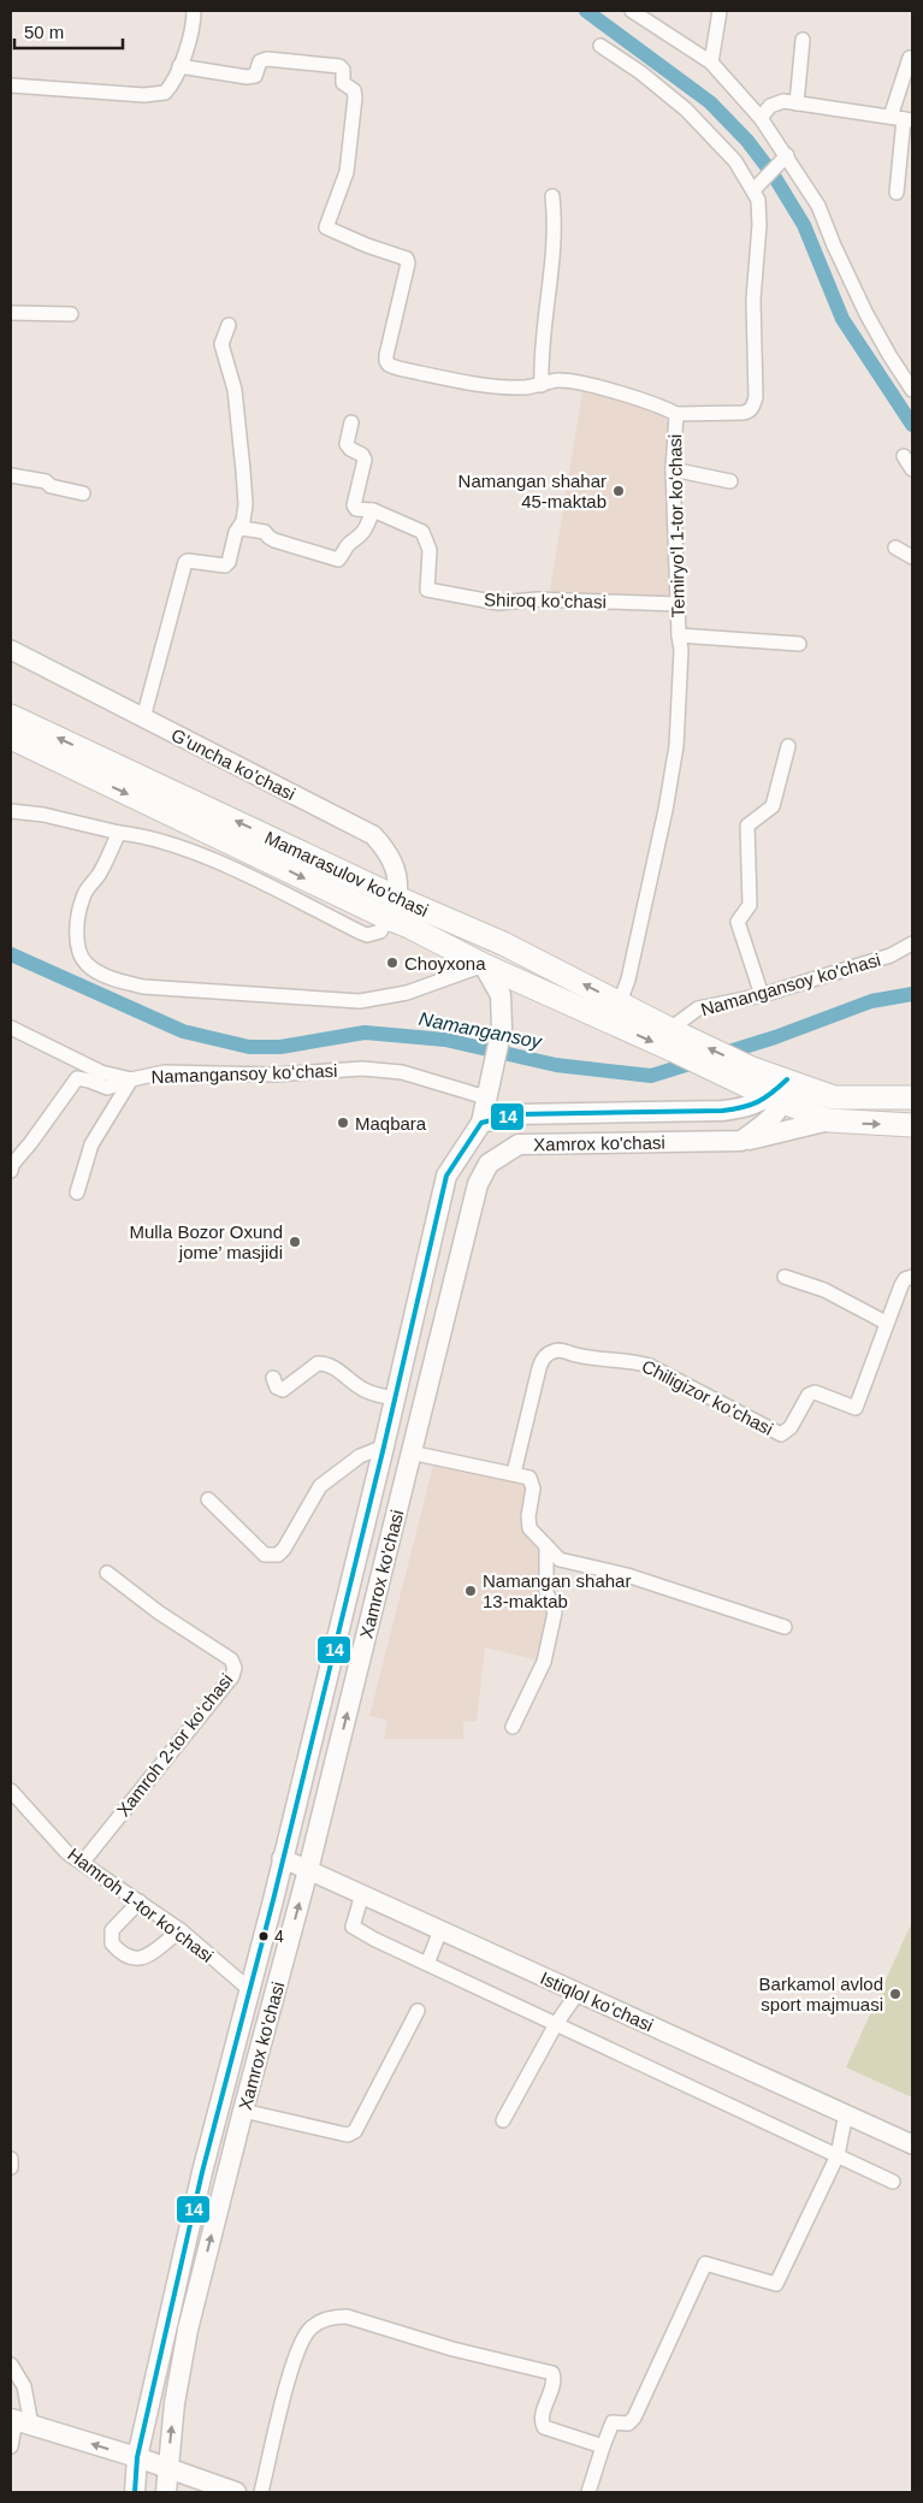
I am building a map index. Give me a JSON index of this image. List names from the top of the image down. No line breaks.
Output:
{"streets":{"main road":["Mamarasulov ko'chasi","Xamrox ko'chasi"],"street":["Temiryoʻl 1-tor koʻchasi","Shiroq koʻchasi","G'uncha ko'chasi","Namangansoy ko'chasi","Namangansoy koʻchasi","Chiligizor koʻchasi","Xamroh 2-tor koʻchasi","Hamroh 1-tor koʻchasi","Istiqlol koʻchasi"]},"crossings":[["Temiryoʻl 1-tor koʻchasi","Shiroq koʻchasi"],["Temiryoʻl 1-tor koʻchasi","Mamarasulov ko'chasi"],["G'uncha ko'chasi","Mamarasulov ko'chasi"],["Mamarasulov ko'chasi","Namangansoy ko'chasi"],["Xamrox ko'chasi","Istiqlol koʻchasi"],["Xamroh 2-tor koʻchasi","Hamroh 1-tor koʻchasi"]],"water":["Namangansoy"],"places":["Namangan shahar 45-maktab","Choyxona","Maqbara","Mulla Bozor Oxund jome’ masjidi","Namangan shahar 13-maktab","4","Barkamol avlod sport majmuasi"],"lines":["transit line 14"],"scale_bar":"50 m"}
